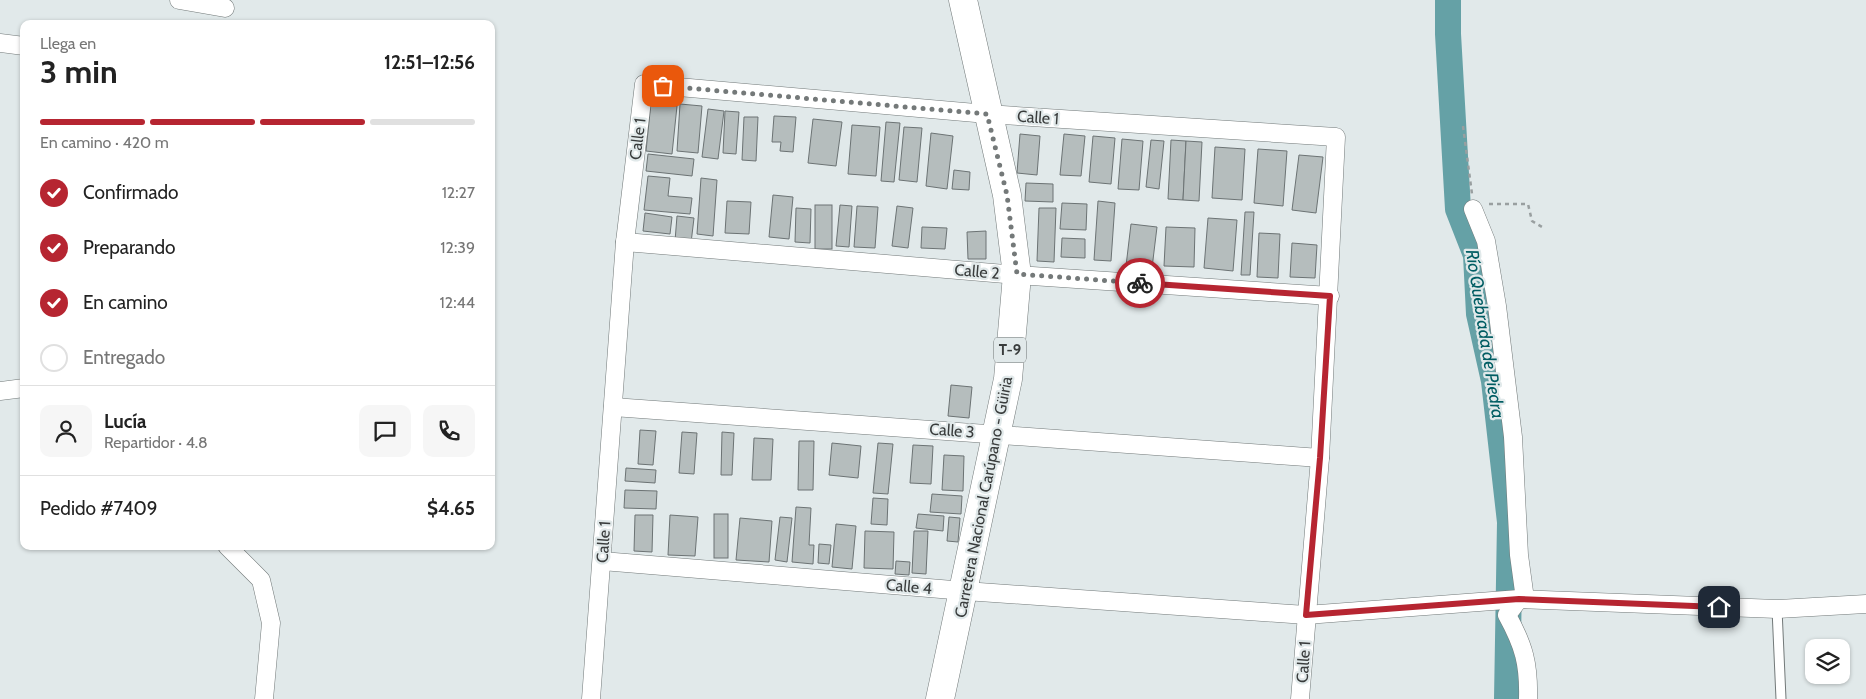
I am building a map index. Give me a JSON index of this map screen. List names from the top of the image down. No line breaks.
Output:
{"streets":{"highway":["T-9","Carretera Nacional Carúpano - Güiria"],"street":["Calle 1","Calle 2","Calle 3","Calle 4"]},"crossings":[["Calle 1","Calle 2"],["Calle 1","Calle 3"],["Calle 1","Carretera Nacional Carúpano - Güiria"],["Calle 1","Calle 4"],["Calle 2","Carretera Nacional Carúpano - Güiria"],["Calle 3","Carretera Nacional Carúpano - Güiria"],["Carretera Nacional Carúpano - Güiria","Calle 4"]],"water":["Río Quebrada de Piedra"],"page":{"heading":["3 min","Llega en","12:51–12:56"],"panel":["Lucía","Repartidor · 4.8","Pedido #7409","$4.65"],"bar":"En camino · 420 m","list":[["Confirmado","12:27"],["Preparando","12:39"],["En camino","12:44"],"Entregado"]}}
